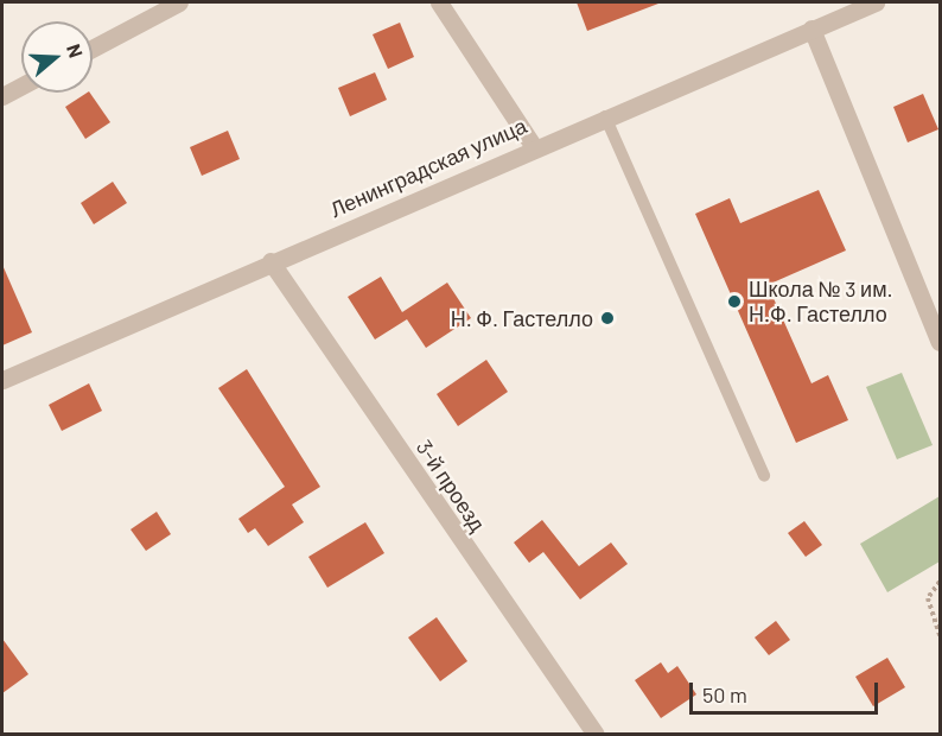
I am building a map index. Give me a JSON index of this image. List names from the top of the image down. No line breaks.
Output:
{"streets":{"street":["Ленинградская улица","3-й проезд"]},"crossings":[["Ленинградская улица","3-й проезд"]],"places":["Школа № 3 им. Н.Ф. Гастелло","Н. Ф. Гастелло"],"scale_bar":"50 m","north":"right"}
